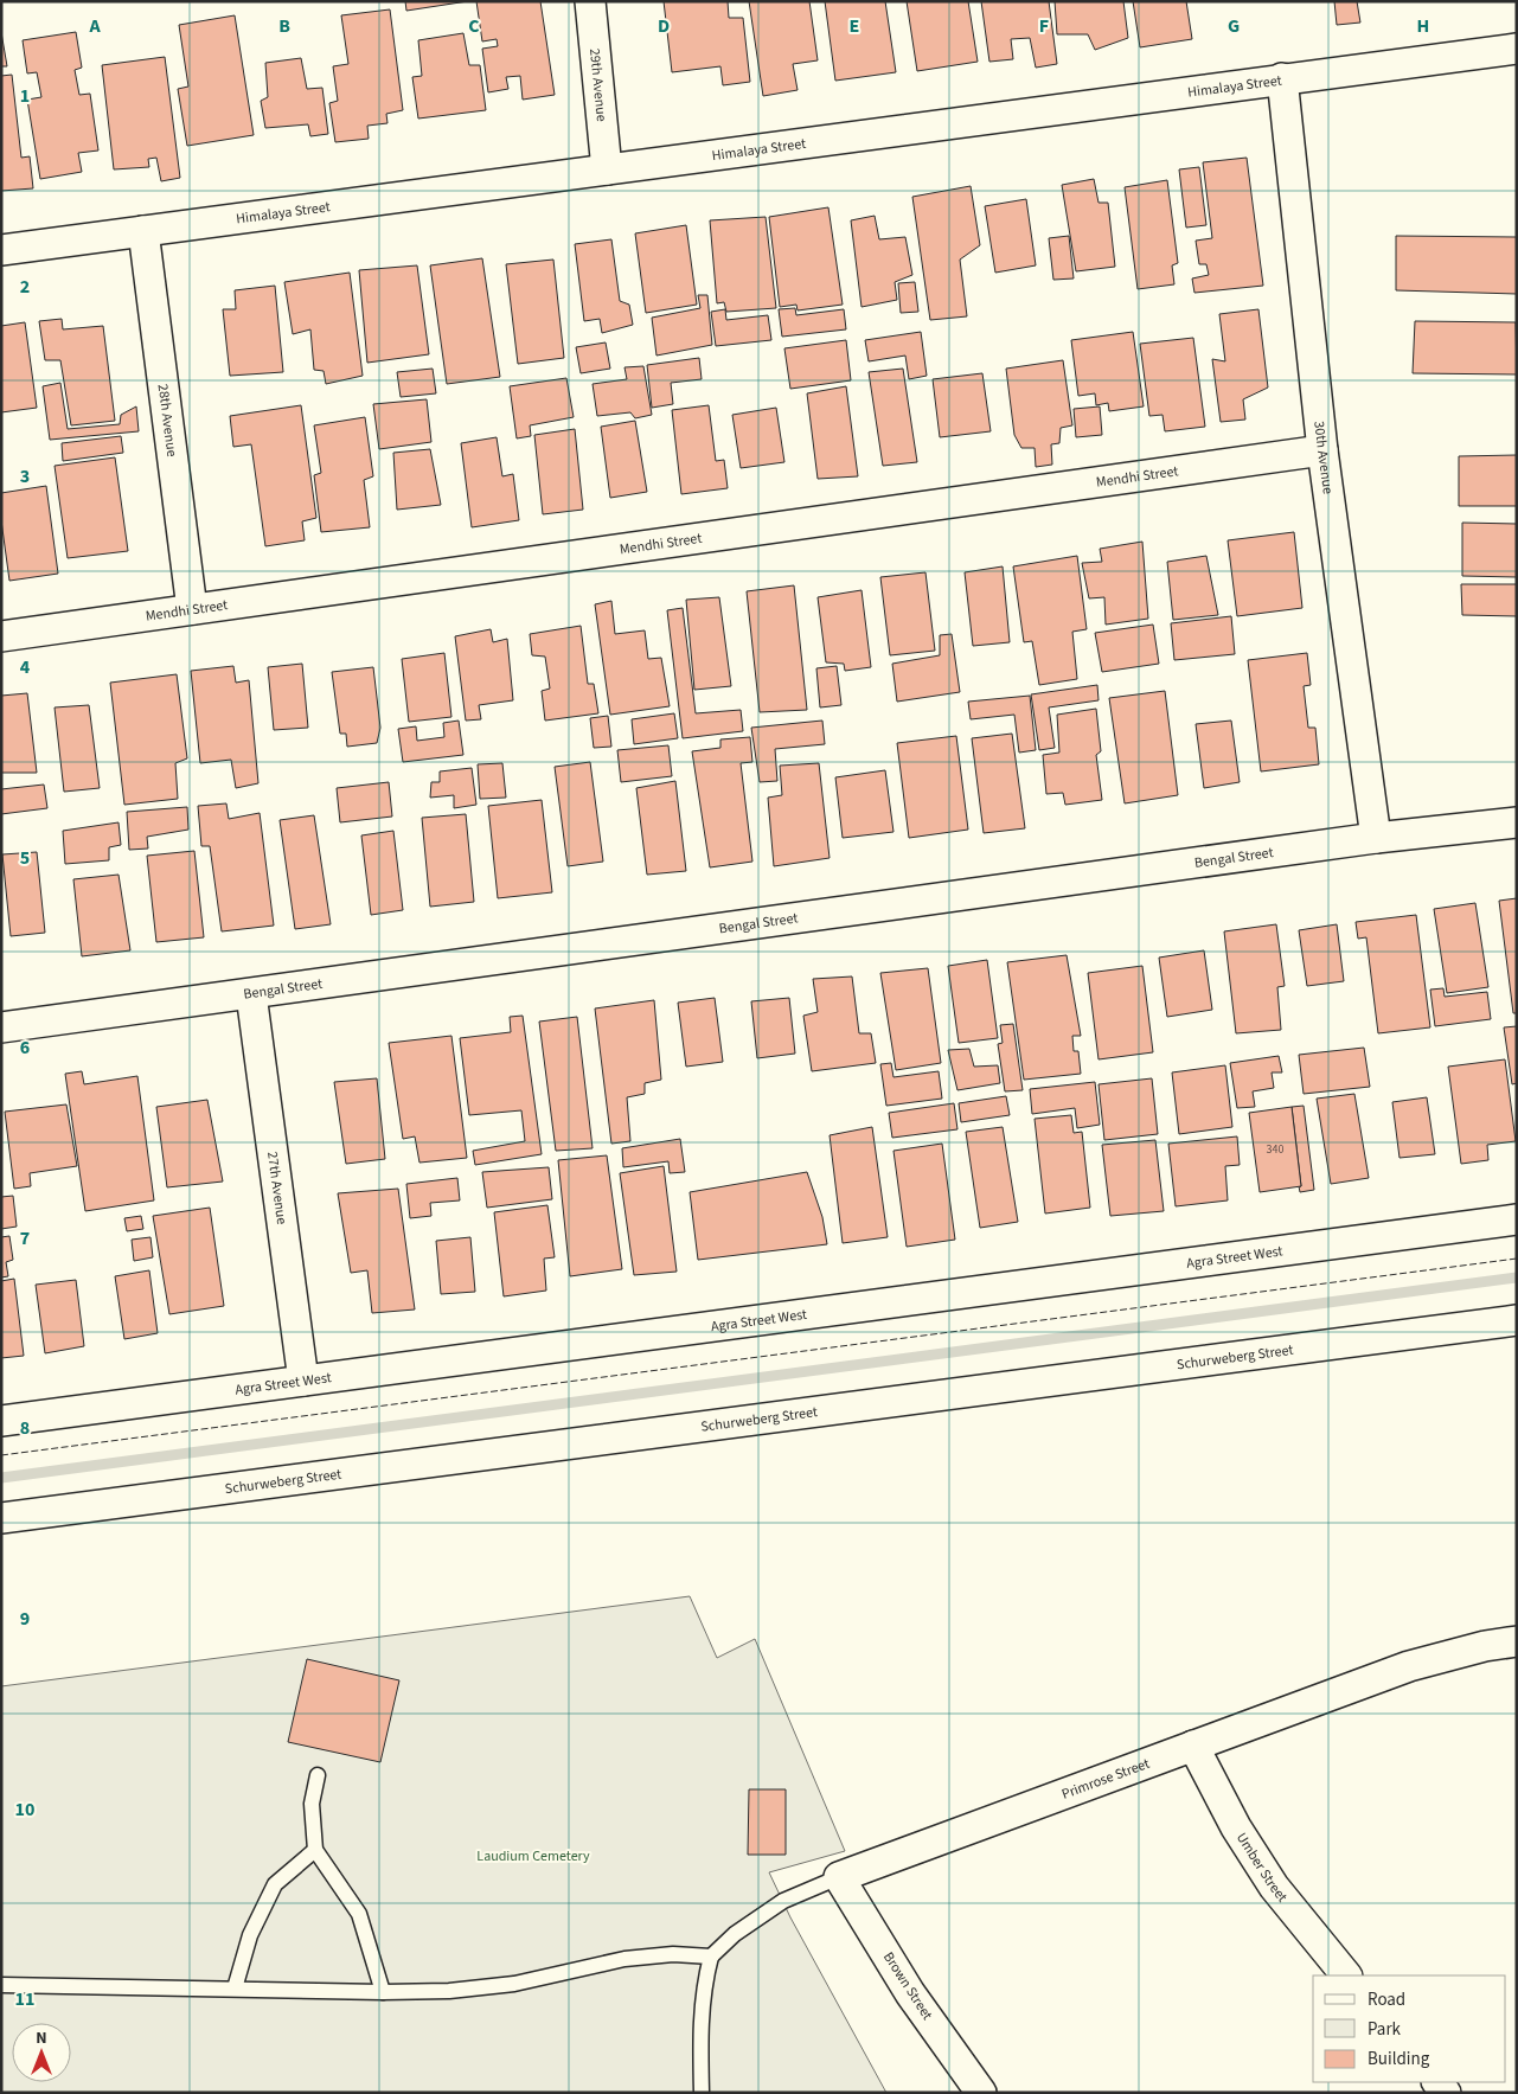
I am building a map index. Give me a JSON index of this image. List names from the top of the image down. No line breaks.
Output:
{"streets":{"street":["29th Avenue","Himalaya Street","28th Avenue","30th Avenue","Mendhi Street","Bengal Street","27th Avenue","Agra Street West","Schurweberg Street","Primrose Street","Umber Street","Brown Street"]},"crossings":[["29th Avenue","Himalaya Street"],["Himalaya Street","28th Avenue"],["Himalaya Street","30th Avenue"],["28th Avenue","Mendhi Street"],["30th Avenue","Mendhi Street"],["30th Avenue","Bengal Street"],["Bengal Street","27th Avenue"],["27th Avenue","Agra Street West"],["Primrose Street","Umber Street"],["Primrose Street","Brown Street"]],"parks":["Laudium Cemetery"],"house_numbers":["340"],"legend":["Road","Park","Building"],"north":"top","grid":{"columns":["A","B","C","D","E","F","G","H"],"rows":["1","2","3","4","5","6","7","8","9","10","11"]}}
